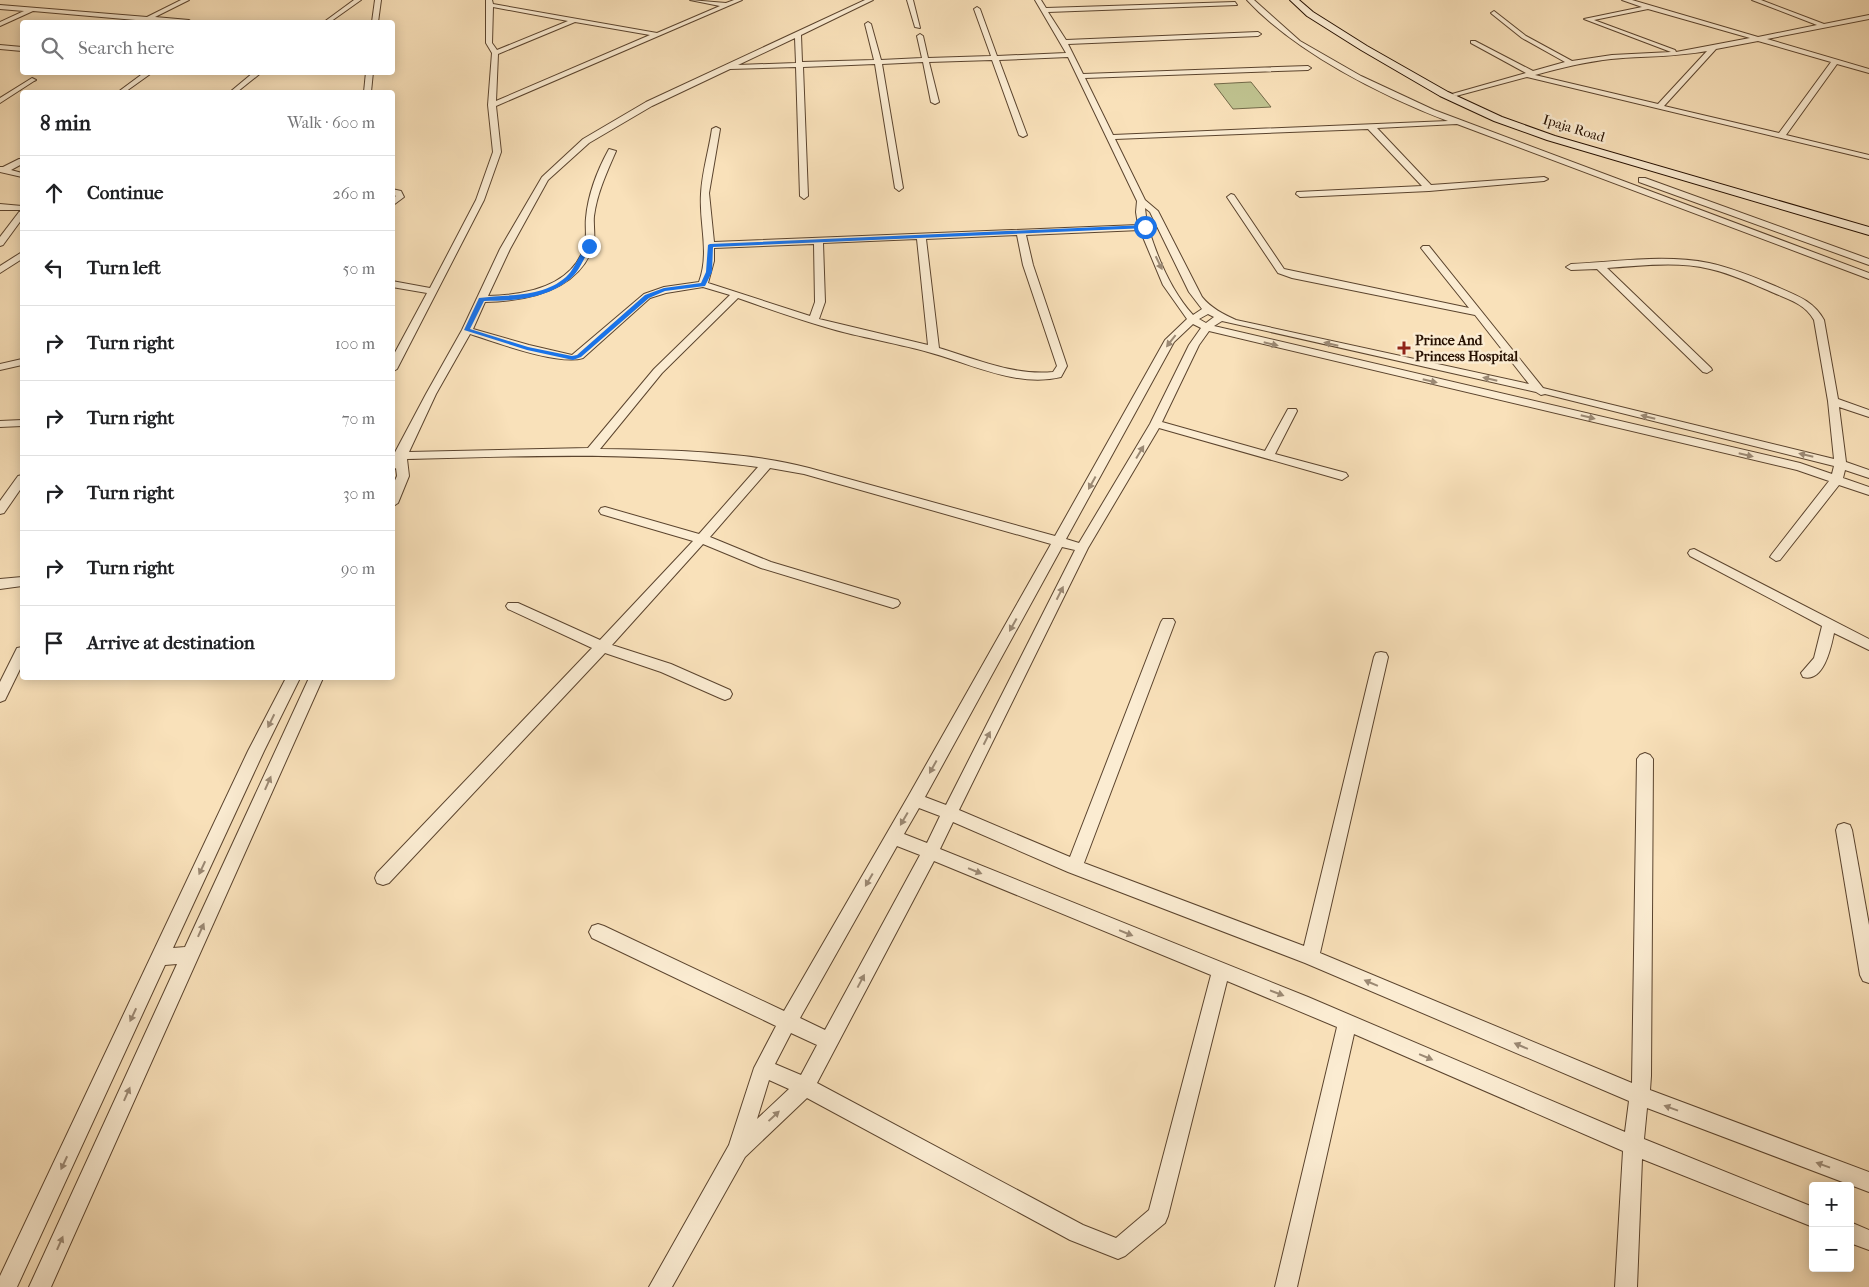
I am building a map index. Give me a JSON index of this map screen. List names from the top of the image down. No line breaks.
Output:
{"streets":{"main road":["Ipaja Road"]},"places":{"health":["Prince And Princess Hospital"]},"page":{"search":"Search here","heading":["8 min","Walk · 600 m"],"list":[["Continue","260 m"],["Turn left","50 m"],["Turn right","100 m"],["Turn right","70 m"],["Turn right","30 m"],["Turn right","90 m"],"Arrive at destination"],"map_buttons":["+","−"]}}
